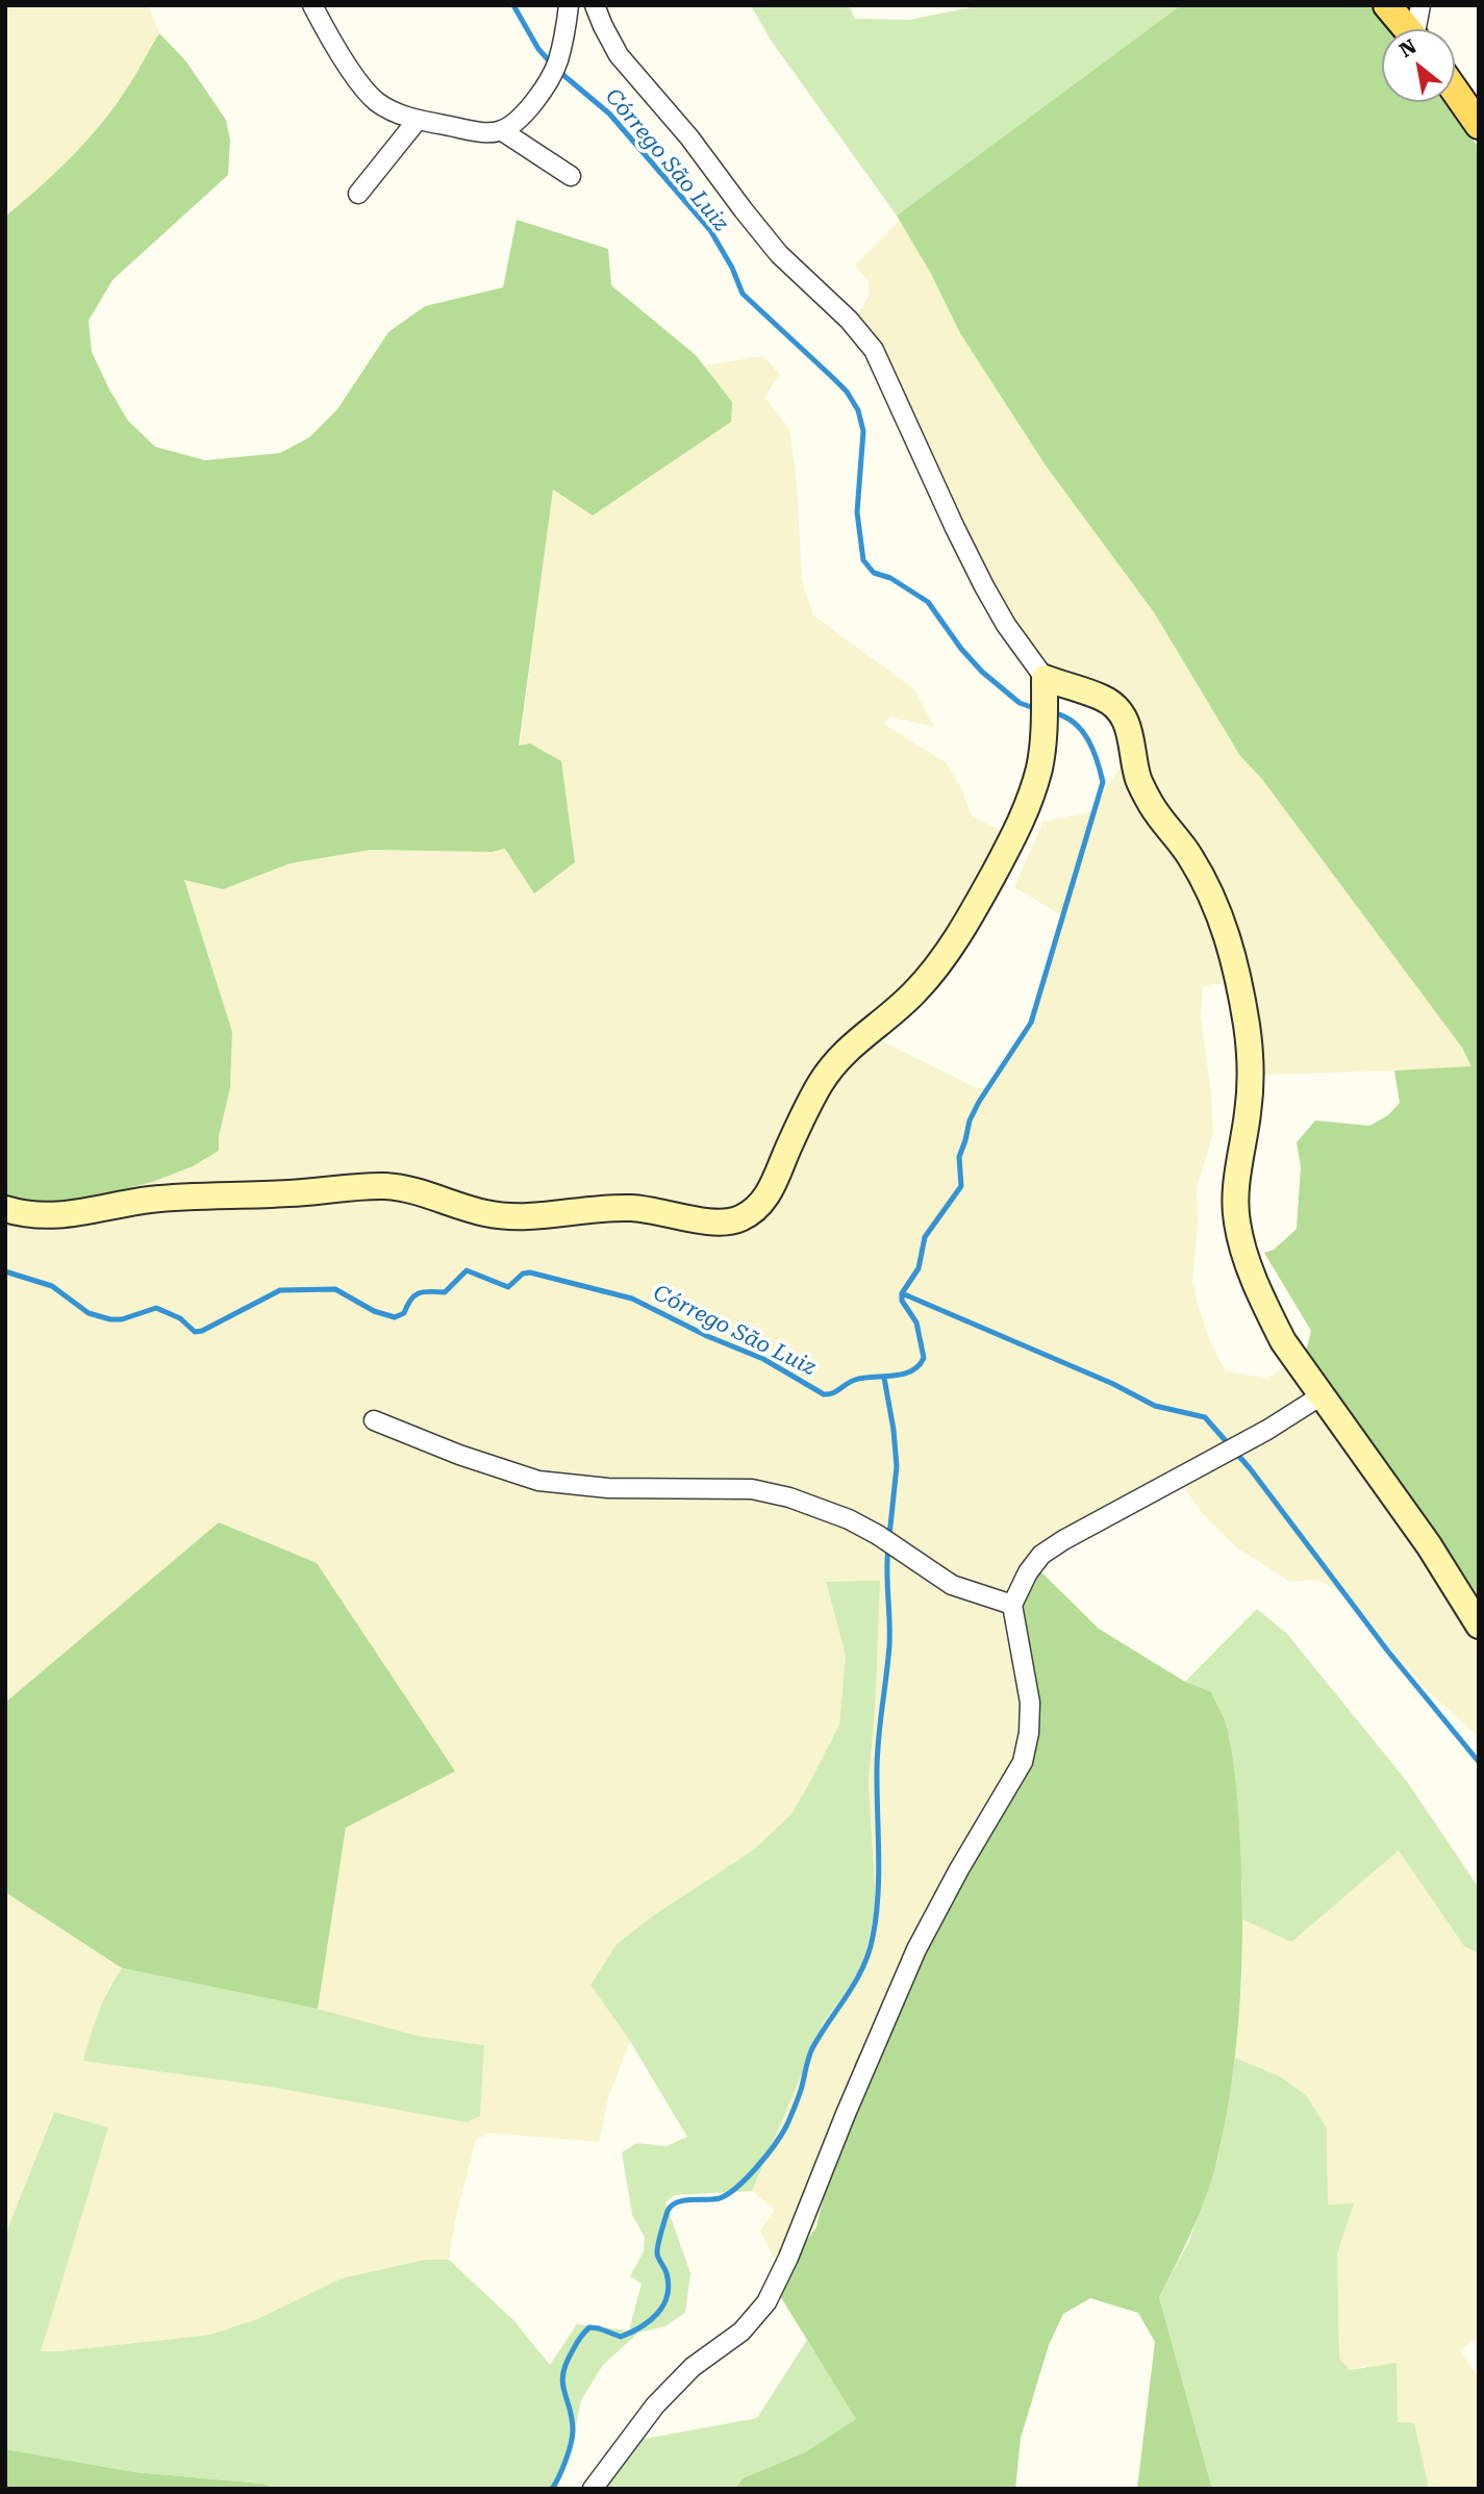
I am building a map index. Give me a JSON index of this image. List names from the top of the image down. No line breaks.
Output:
{"water":["Córrego São Luiz"],"north":"top left"}
